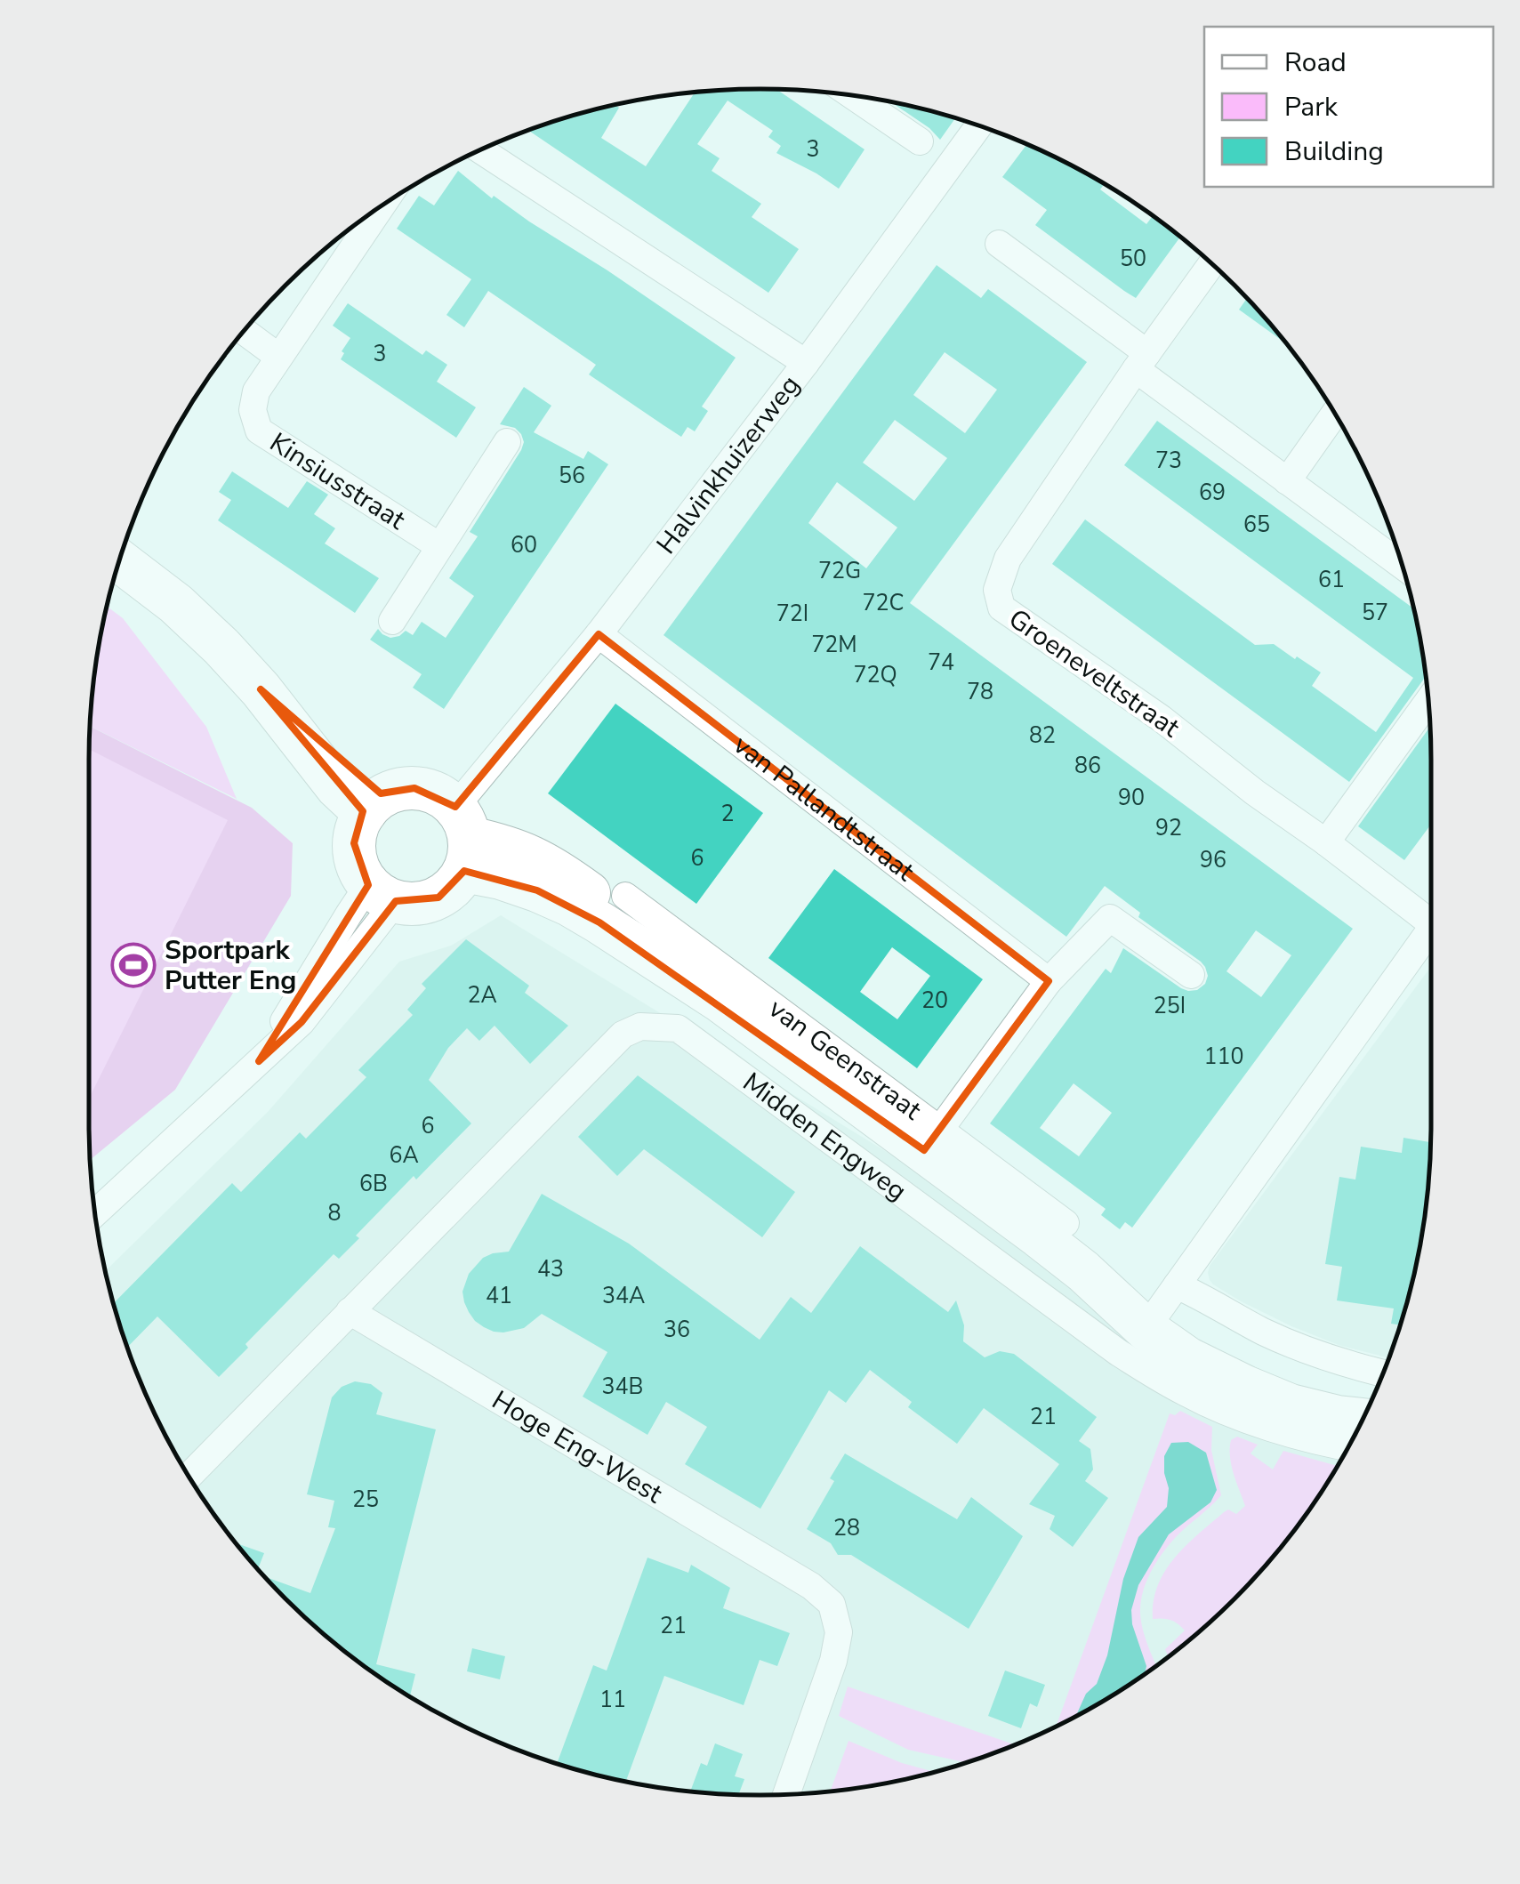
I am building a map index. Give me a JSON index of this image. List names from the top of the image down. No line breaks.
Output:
{"streets":{"main road":["van Geenstraat"],"street":["Halvinkhuizerweg","Kinsiusstraat","Groeneveltstraat","van Pallandtstraat","Midden Engweg","Hoge Eng-West"]},"crossings":[["Halvinkhuizerweg","van Pallandtstraat"],["Halvinkhuizerweg","van Geenstraat"],["Groeneveltstraat","van Geenstraat"],["Midden Engweg","Hoge Eng-West"]],"places":{"sports":["Sportpark Putter Eng"]},"house_numbers":["3","50","3","73","56","69","65","60","72G","61","72C","57","72I","72M","74","72Q","78","82","86","90","2","92","6","96","2A","20","25I","110","6","6A","6B","8","43","41","34A","36","34B","21","25","28","21","11"],"legend":["Road","Park","Building"]}
